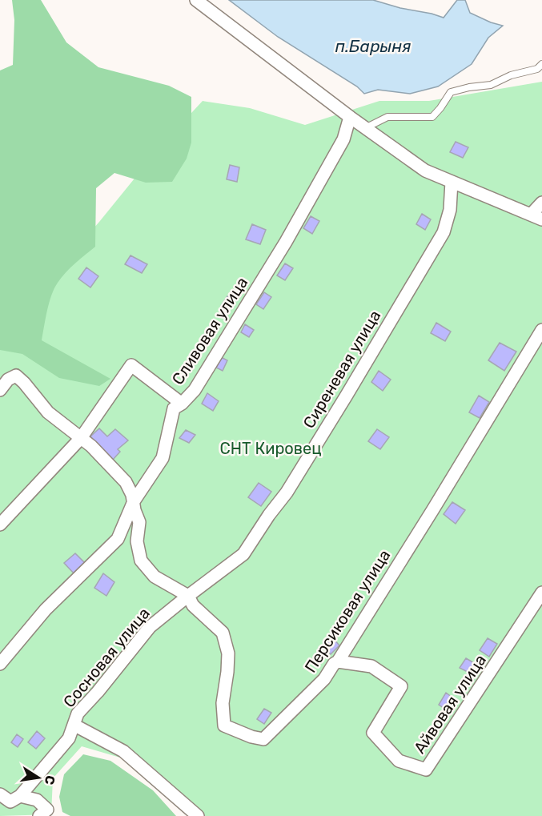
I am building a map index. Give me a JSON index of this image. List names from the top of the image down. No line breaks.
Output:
{"streets":{"street":["Сливовая улица","Сиреневая улица","Персиковая улица","Сосновая улица","Айвовая улица"]},"crossings":[["Сливовая улица","Персиковая улица"],["Сиреневая улица","Персиковая улица"],["Сиреневая улица","Сосновая улица"],["Персиковая улица","Сосновая улица"],["Персиковая улица","Айвовая улица"]],"water":["п.Барыня"],"parks":["СНТ Кировец"],"north":"right"}
